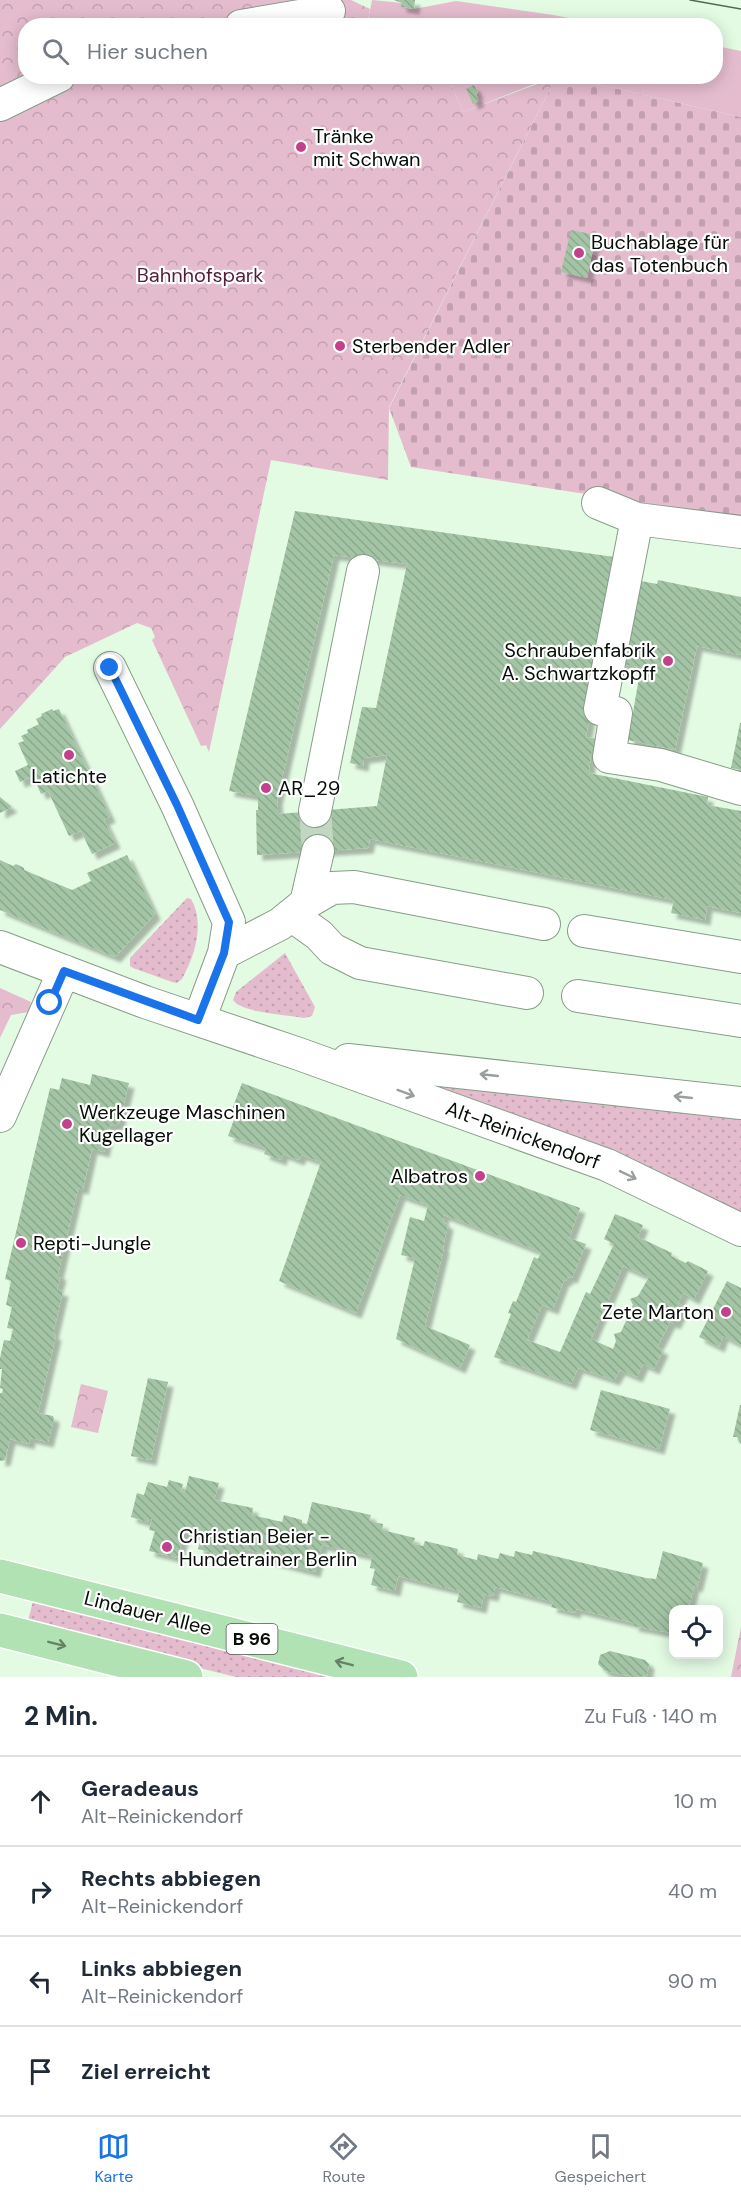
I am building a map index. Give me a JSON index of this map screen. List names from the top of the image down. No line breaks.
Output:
{"streets":{"main road":["Lindauer Allee","B 96"],"street":["Alt-Reinickendorf"]},"parks":["Bahnhofspark"],"places":["Tränke mit Schwan","Buchablage für das Totenbuch","Sterbender Adler","Schraubenfabrik A. Schwartzkopff","Latichte","AR_29","Werkzeuge Maschinen Kugellager","Albatros","Repti-Jungle","Zete Marton","Christian Beier - Hundetrainer Berlin"],"page":{"search":"Hier suchen","heading":["2 Min.","Zu Fuß · 140 m"],"list":[["Geradeaus","Alt-Reinickendorf","10 m"],["Rechts abbiegen","Alt-Reinickendorf","40 m"],["Links abbiegen","Alt-Reinickendorf","90 m"],"Ziel erreicht"],"nav":["Karte","Route","Gespeichert"]}}
